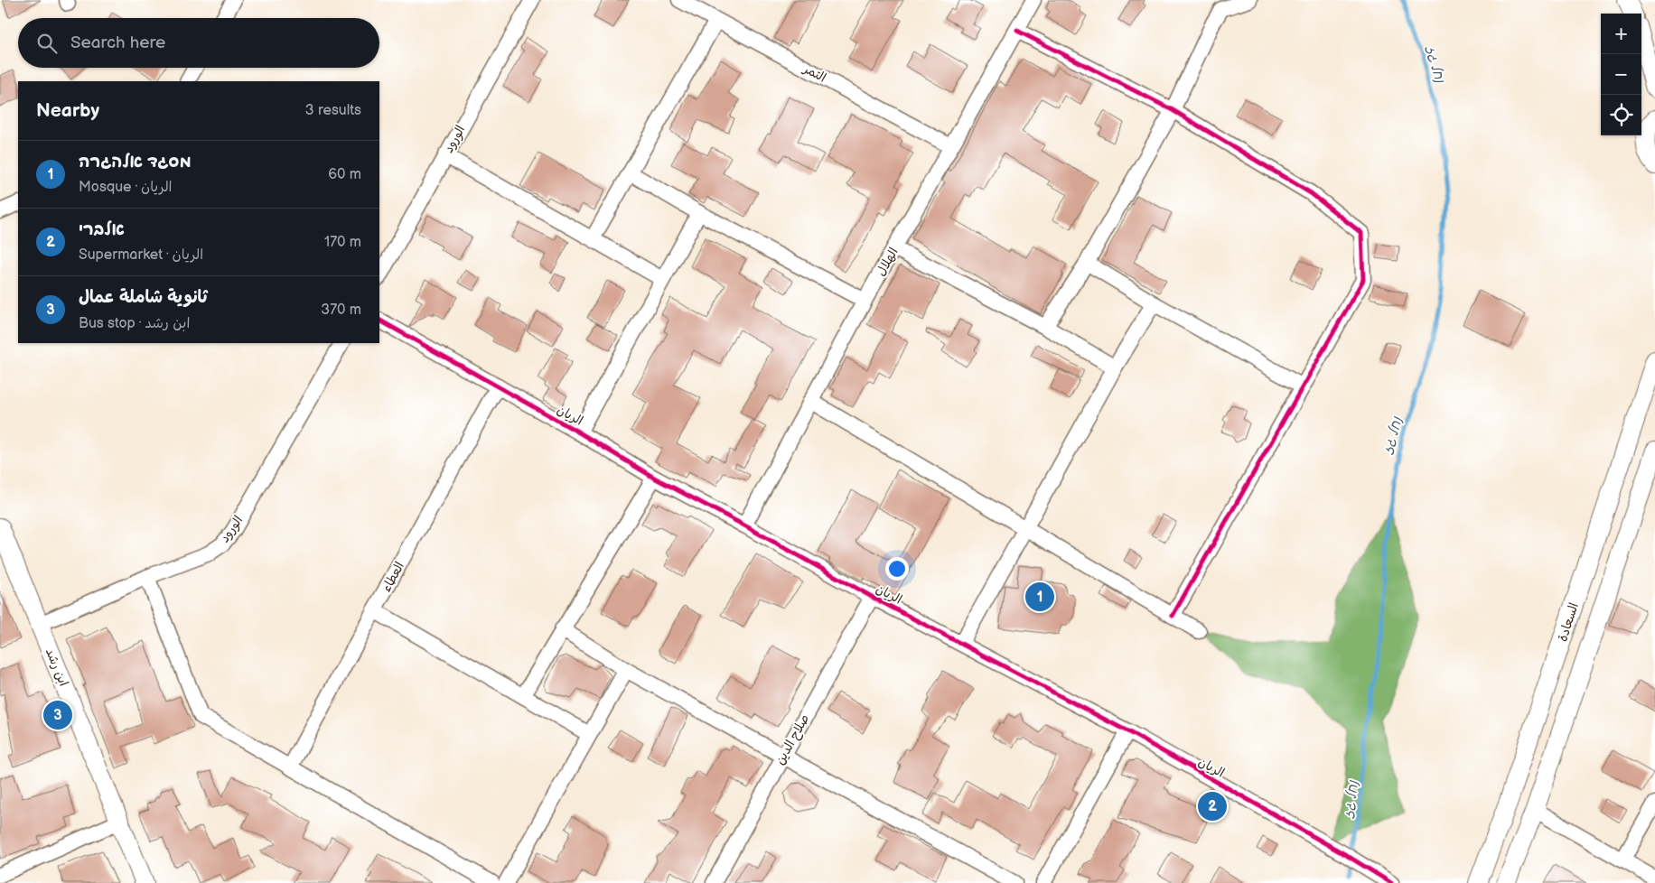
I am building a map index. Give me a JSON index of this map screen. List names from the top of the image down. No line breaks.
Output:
{"streets":{"street":["التمر","الورود","الهلال","الريان","العطاء","السعادة","ابن رشد","صلاح الدين"]},"crossings":[["التمر","الهلال"],["الورود","ابن رشد"],["الهلال","الريان"],["الريان","العطاء"],["الريان","صلاح الدين"]],"water":["נחל גז"],"page":{"map_buttons":["+","−"],"search":"Search here","heading":["Nearby","3 results"],"list":[{"mark":"1","name":"מסגד אלהגרה","note":"Mosque · الريان","value":"60 m"},{"mark":"2","name":"אלברי","note":"Supermarket · الريان","value":"170 m"},{"mark":"3","name":"ثانوية شاملة عمال","note":"Bus stop · ابن رشد","value":"370 m"}],"pins":["1","3","2"]}}
